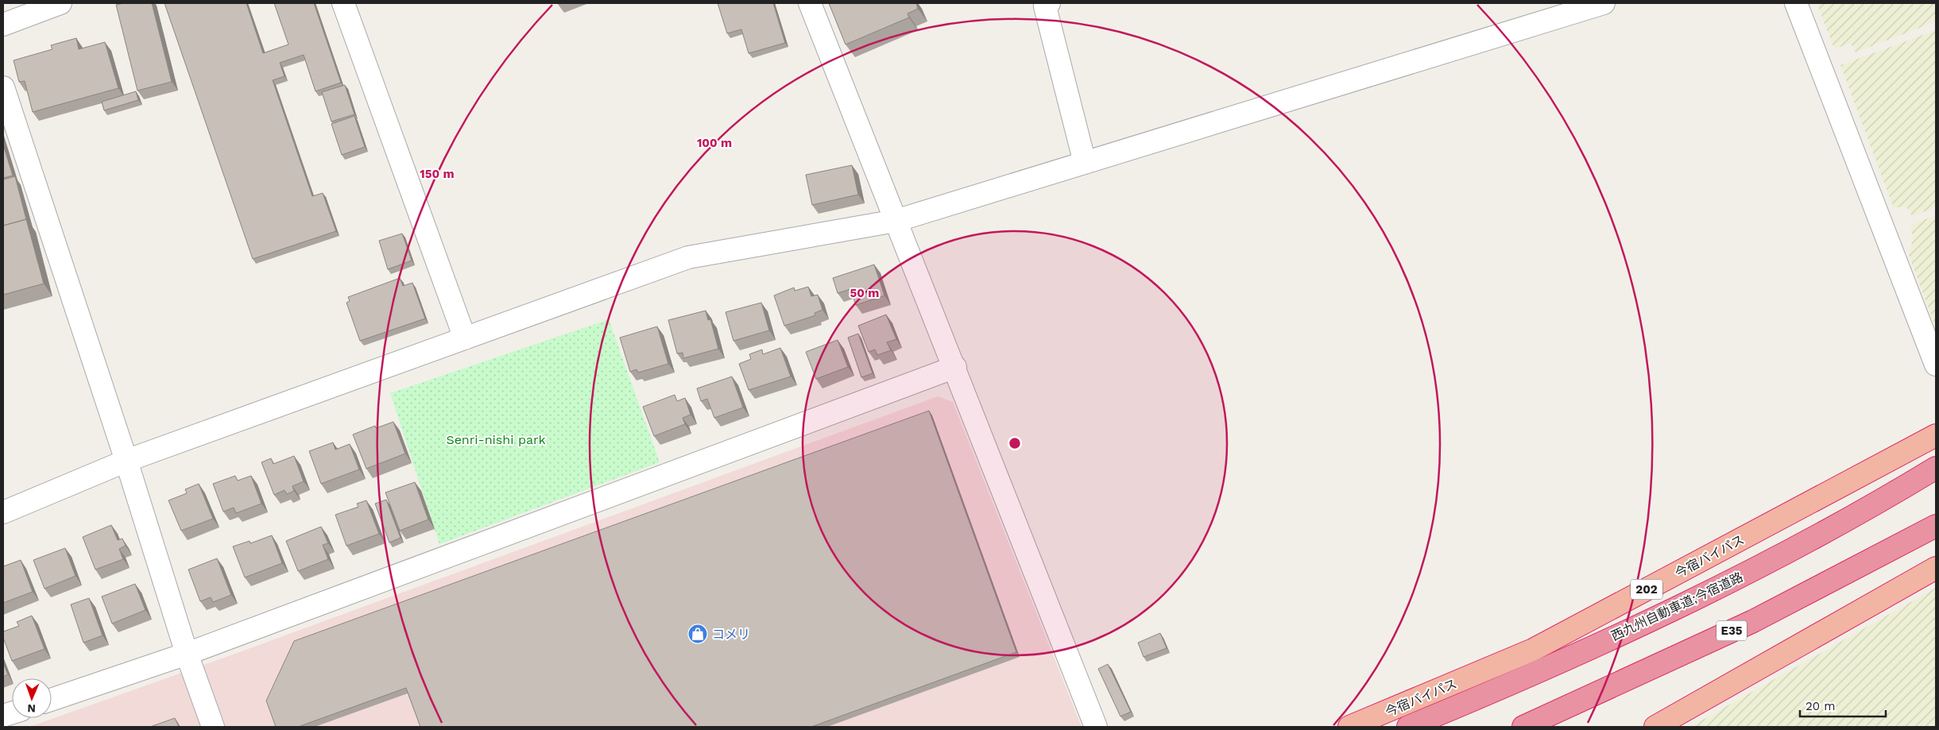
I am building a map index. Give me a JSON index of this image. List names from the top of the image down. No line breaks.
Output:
{"streets":{"highway":["今宿バイパス","202","西九州自動車道;今宿道路","E35"]},"parks":["Senri-nishi park"],"places":{"shop":["コメリ"]},"scale_bar":"20 m","north":"bottom","rings":["100 m","150 m","50 m"]}
